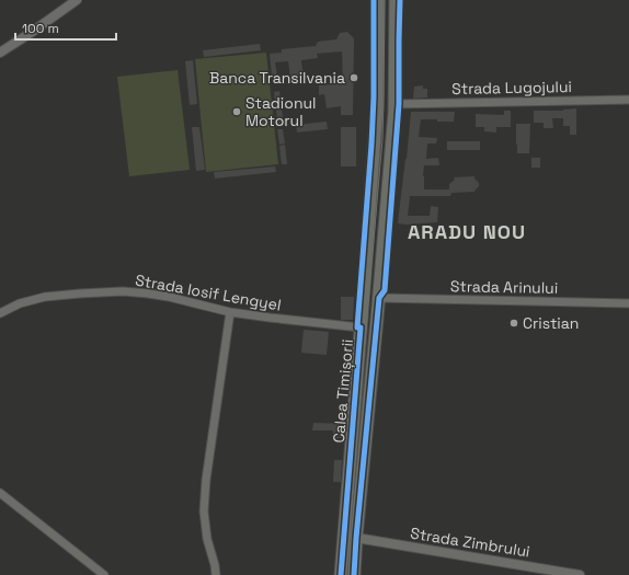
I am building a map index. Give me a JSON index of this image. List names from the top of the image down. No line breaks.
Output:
{"streets":{"main road":["Calea Timișorii"],"street":["Strada Lugojului","Strada Arinului","Strada Iosif Lengyel","Strada Zimbrului"]},"crossings":[["Strada Lugojului","Calea Timișorii"],["Strada Arinului","Calea Timișorii"],["Strada Iosif Lengyel","Calea Timișorii"],["Calea Timișorii","Strada Zimbrului"]],"districts":["ARADU NOU"],"places":["Banca Transilvania","Stadionul Motorul","Cristian"],"scale_bar":"100 m"}
